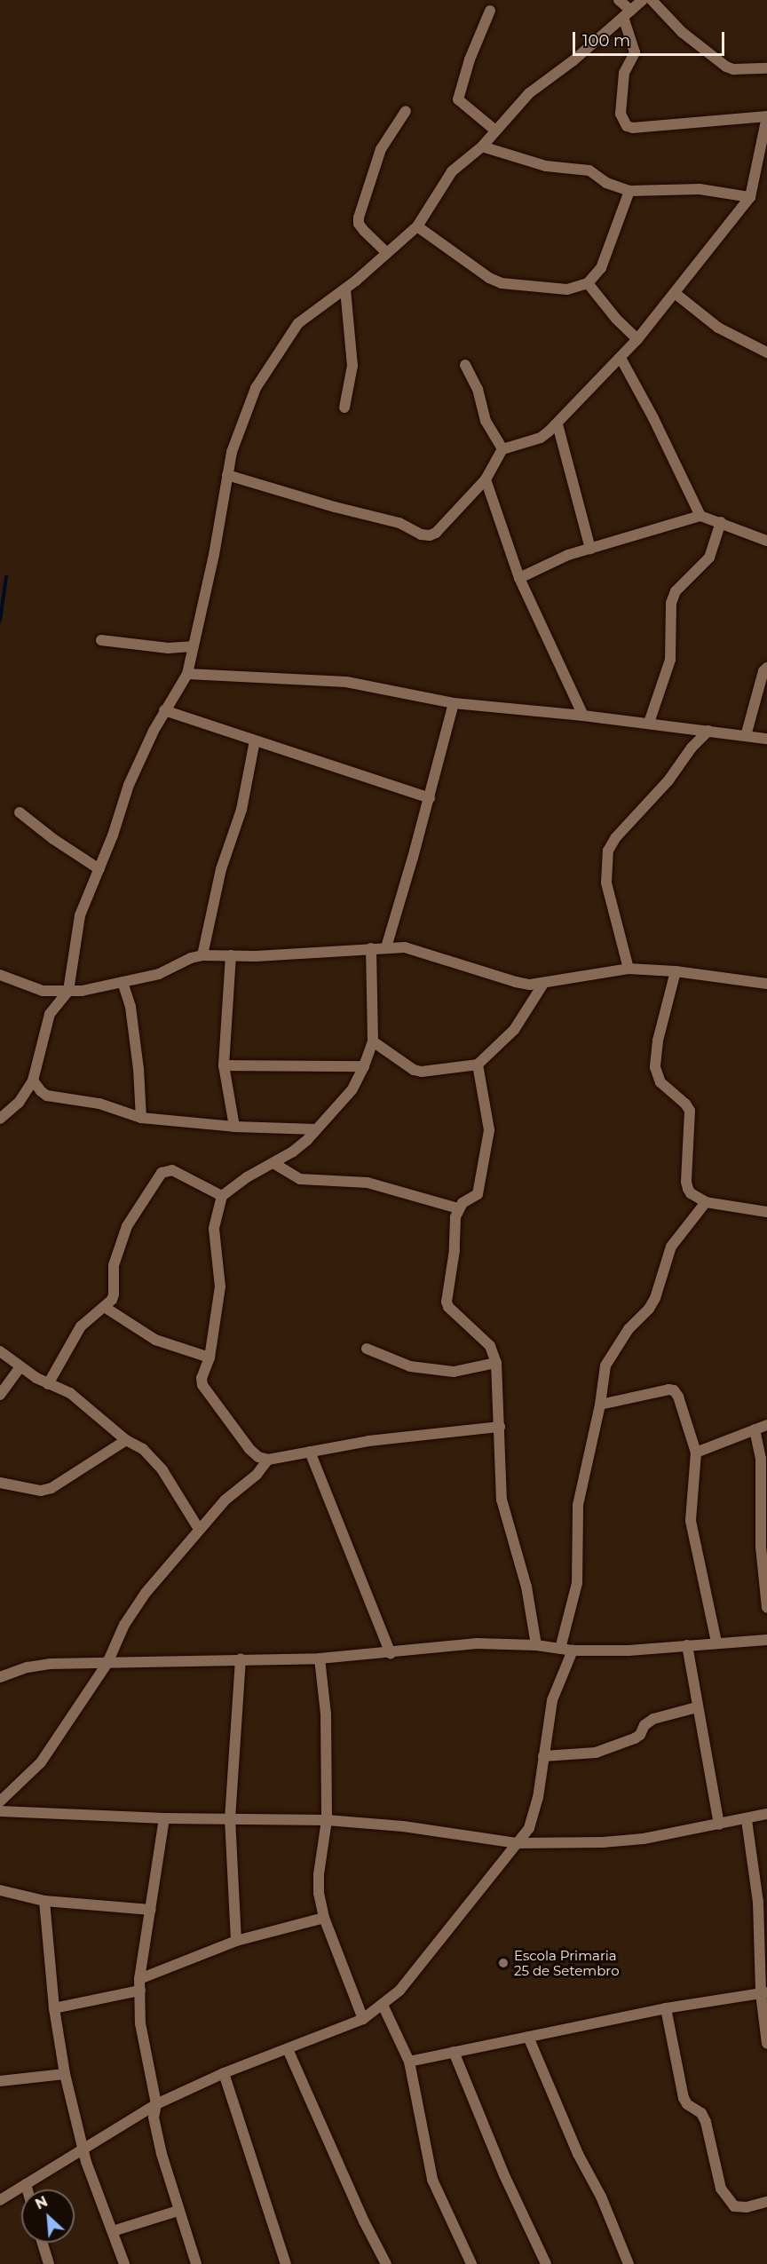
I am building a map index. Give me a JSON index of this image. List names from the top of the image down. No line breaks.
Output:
{"places":["Escola Primaria 25 de Setembro"],"scale_bar":"100 m","north":"top left"}
